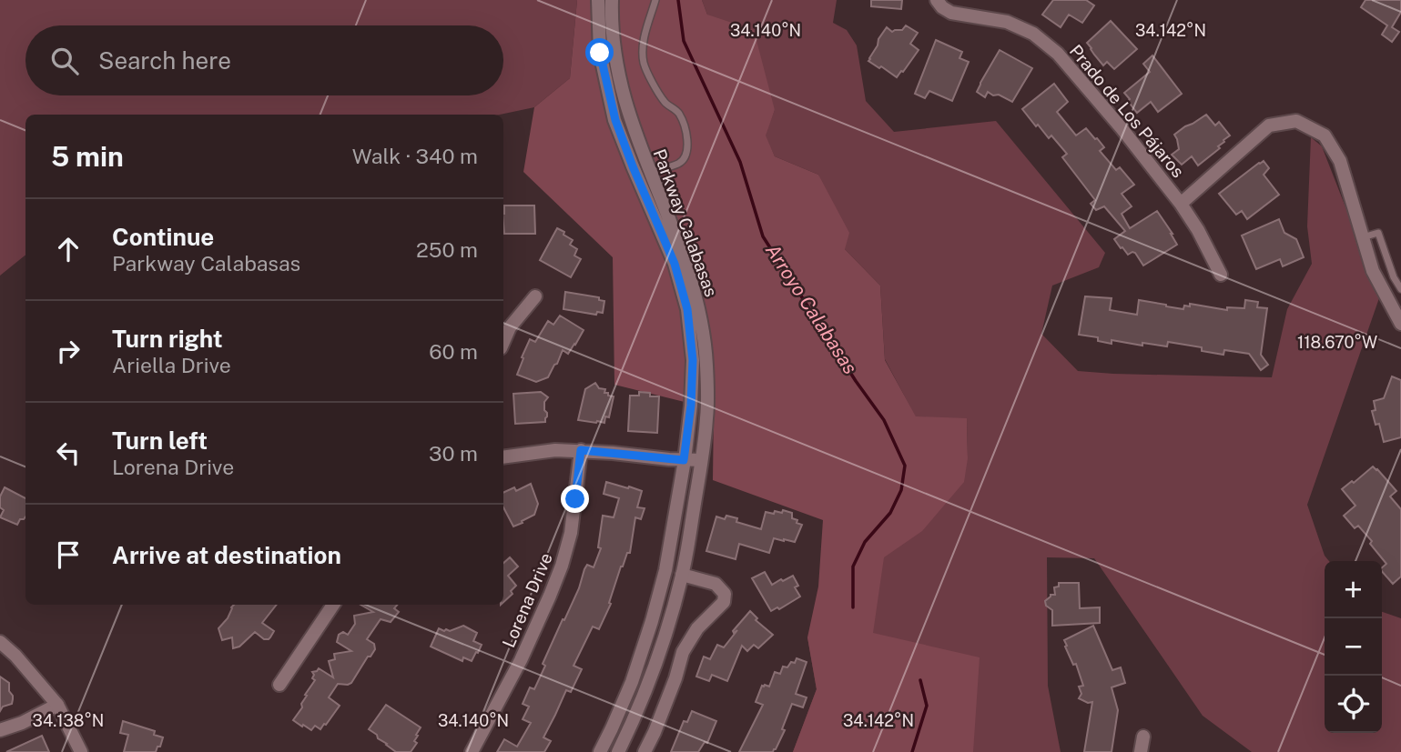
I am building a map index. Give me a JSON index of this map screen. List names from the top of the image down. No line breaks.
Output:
{"streets":{"street":["Prado de Los Pájaros","Parkway Calabasas","Lorena Drive"]},"water":["Arroyo Calabasas"],"page":{"search":"Search here","heading":["5 min","Walk · 340 m"],"list":[["Continue","Parkway Calabasas","250 m"],["Turn right","Ariella Drive","60 m"],["Turn left","Lorena Drive","30 m"],"Arrive at destination"],"map_buttons":["+","−"]},"coordinates":["34.140°N","34.142°N","118.670°W","34.138°N"]}
